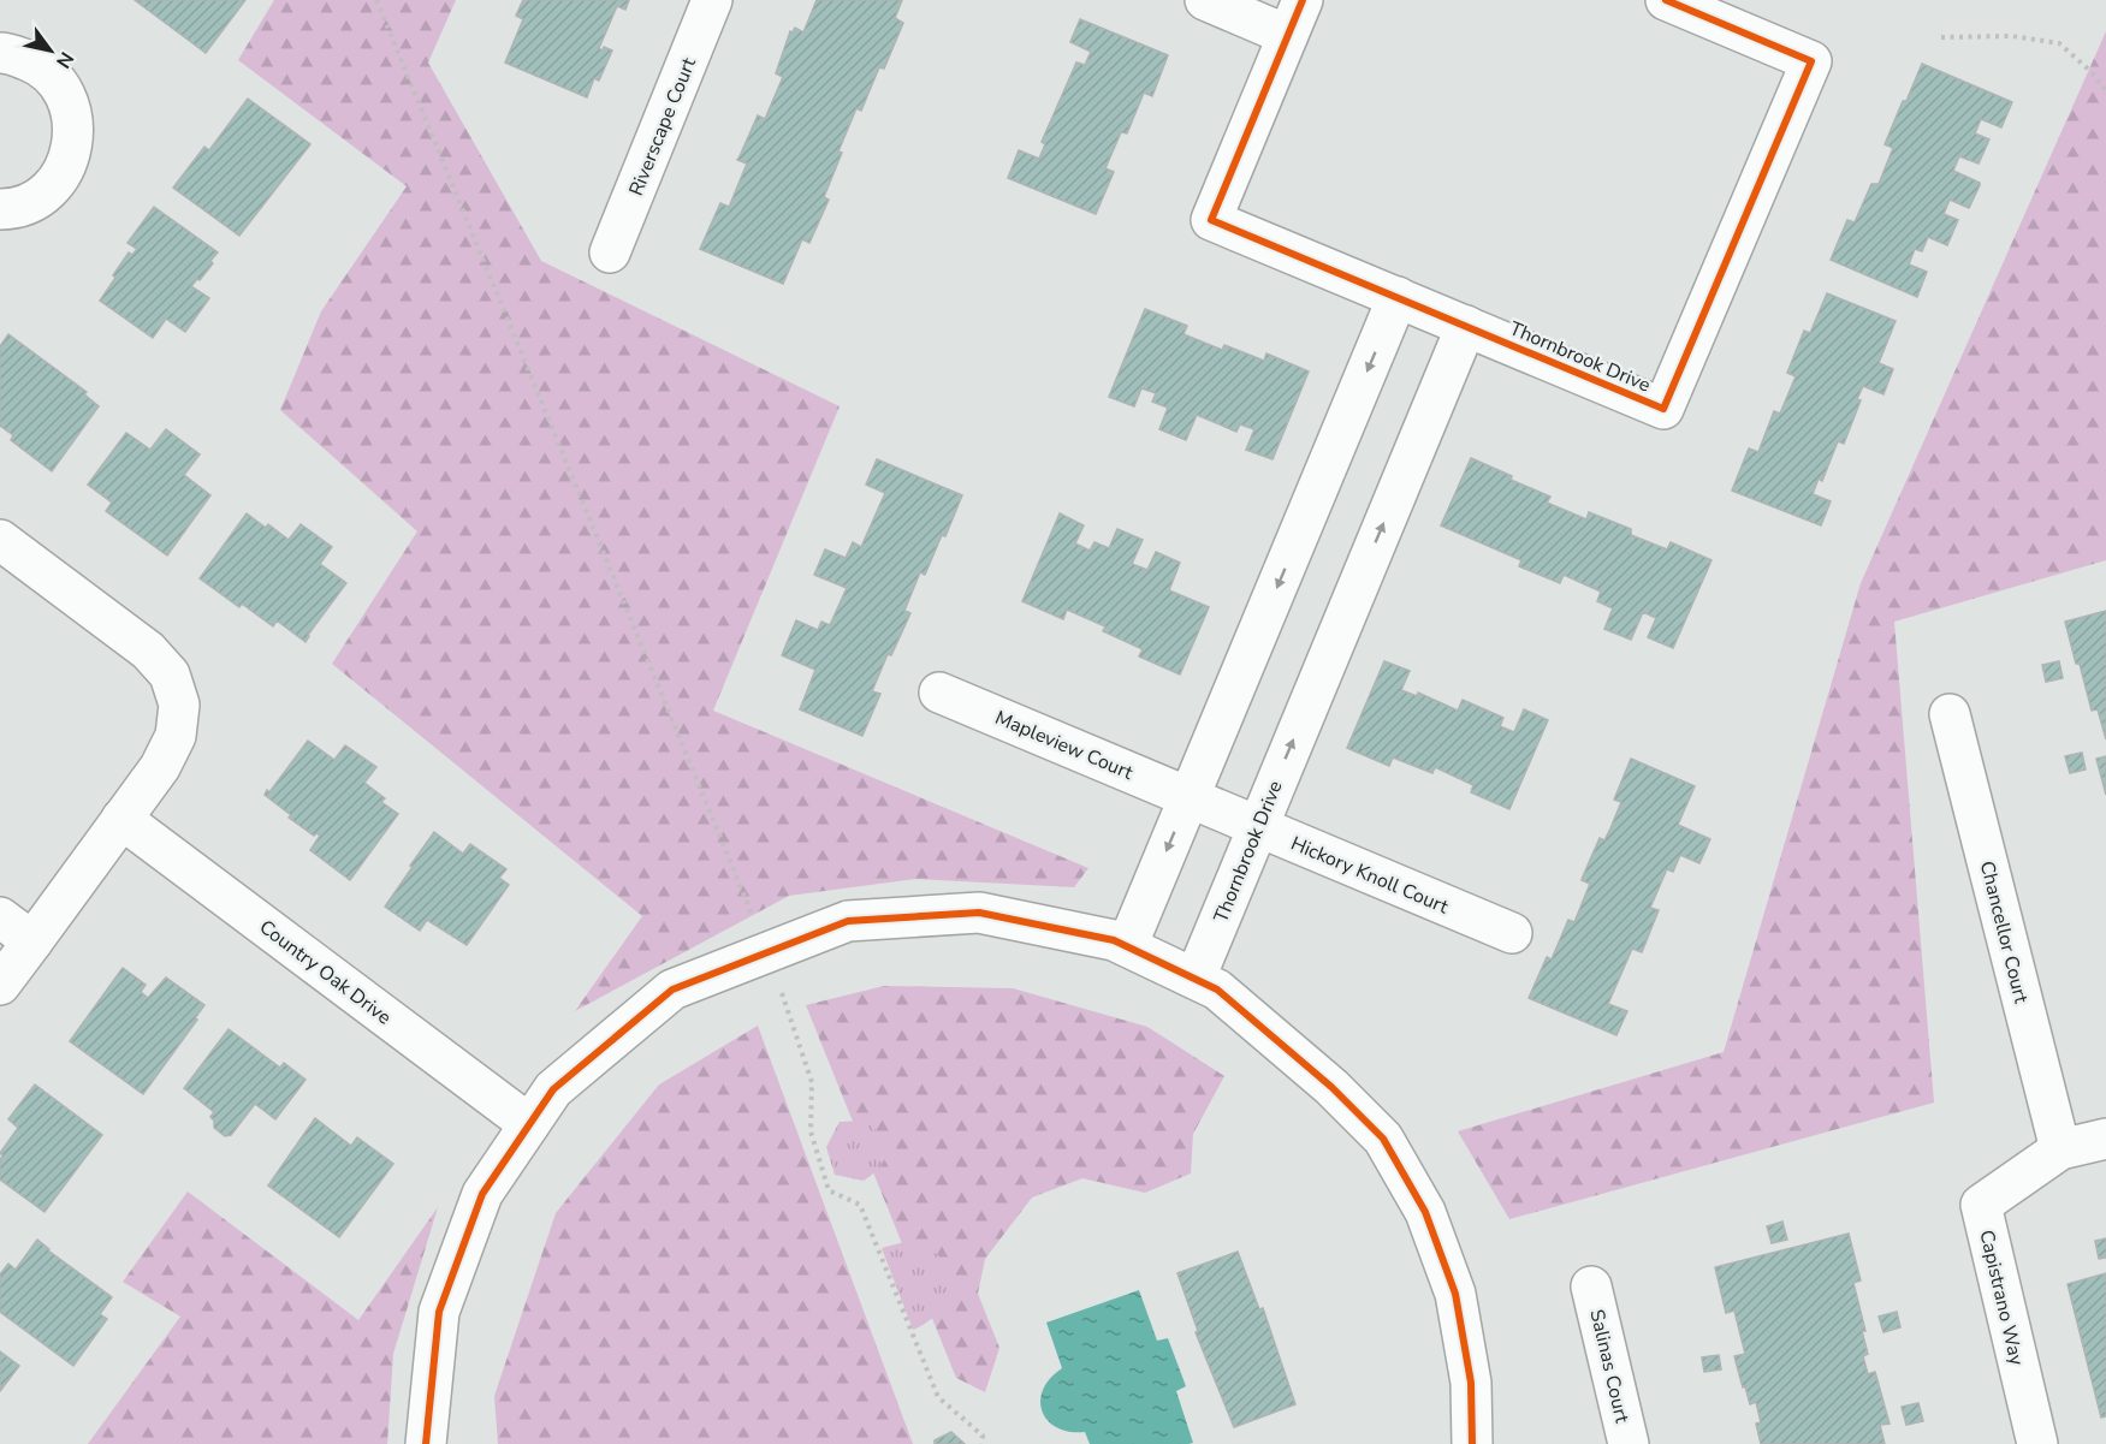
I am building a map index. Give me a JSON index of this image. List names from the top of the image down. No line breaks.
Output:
{"streets":{"street":["Riverscape Court","Thornbrook Drive","Mapleview Court","Hickory Knoll Court","Chancellor Court","Country Oak Drive","Capistrano Way","Salinas Court"]},"crossings":[["Thornbrook Drive","Hickory Knoll Court"],["Mapleview Court","Hickory Knoll Court"],["Chancellor Court","Capistrano Way"]],"north":"bottom right"}
